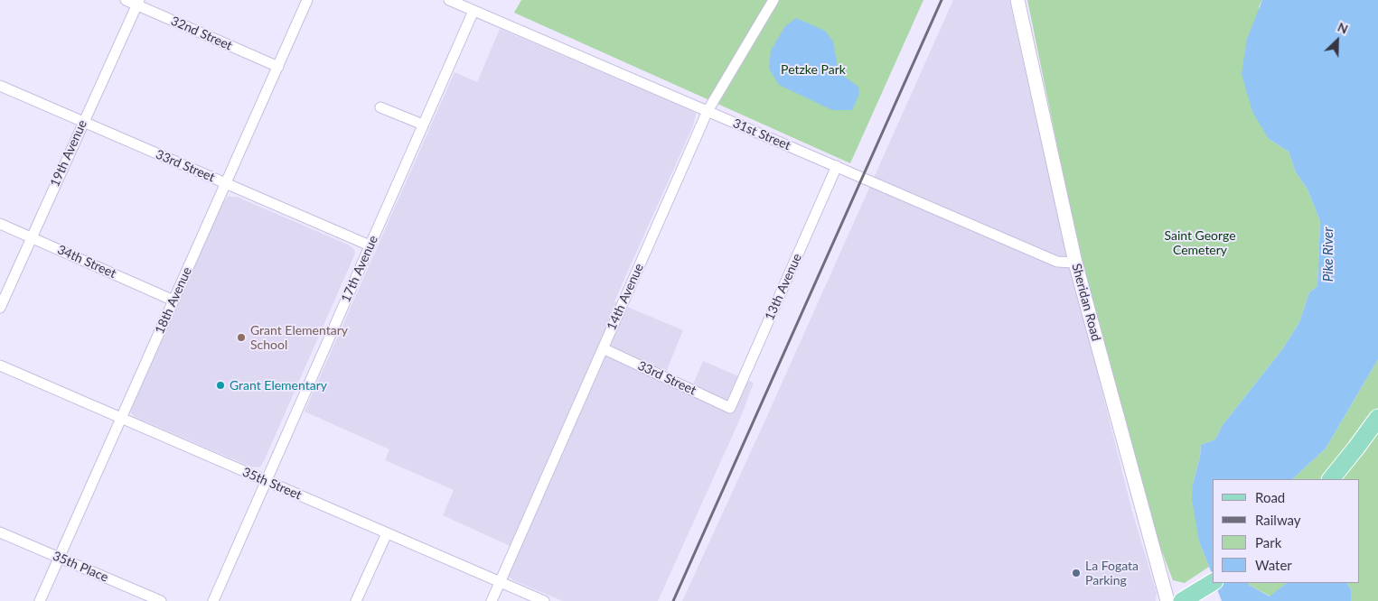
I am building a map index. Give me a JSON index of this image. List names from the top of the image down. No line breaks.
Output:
{"streets":{"street":["32nd Street","31st Street","19th Avenue","33rd Street","34th Street","17th Avenue","13th Avenue","14th Avenue","18th Avenue","Sheridan Road","35th Street","35th Place"]},"crossings":[["32nd Street","19th Avenue"],["32nd Street","18th Avenue"],["31st Street","17th Avenue"],["31st Street","13th Avenue"],["31st Street","14th Avenue"],["31st Street","Sheridan Road"],["19th Avenue","33rd Street"],["19th Avenue","34th Street"],["33rd Street","17th Avenue"],["33rd Street","13th Avenue"],["33rd Street","14th Avenue"],["33rd Street","18th Avenue"],["34th Street","18th Avenue"],["17th Avenue","35th Street"],["14th Avenue","35th Street"],["18th Avenue","35th Street"],["18th Avenue","35th Place"]],"water":["Pike River"],"parks":["Petzke Park","Saint George Cemetery"],"places":["Grant Elementary School","Grant Elementary","La Fogata Parking"],"legend":["Road","Railway","Park","Water"],"north":"top right"}
